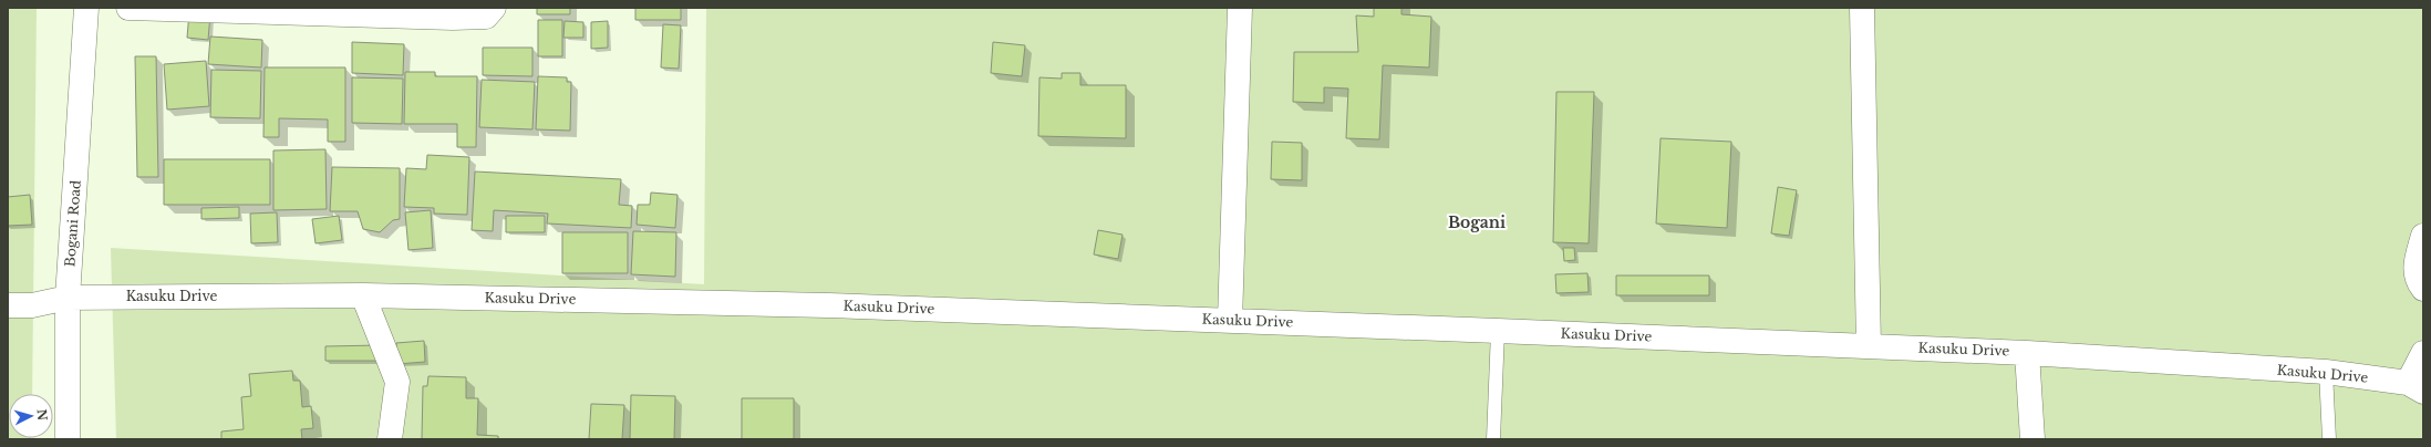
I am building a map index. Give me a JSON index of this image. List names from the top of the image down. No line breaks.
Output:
{"streets":{"street":["Bogani Road","Kasuku Drive"]},"crossings":[["Bogani Road","Kasuku Drive"]],"districts":["Bogani"],"north":"right"}
